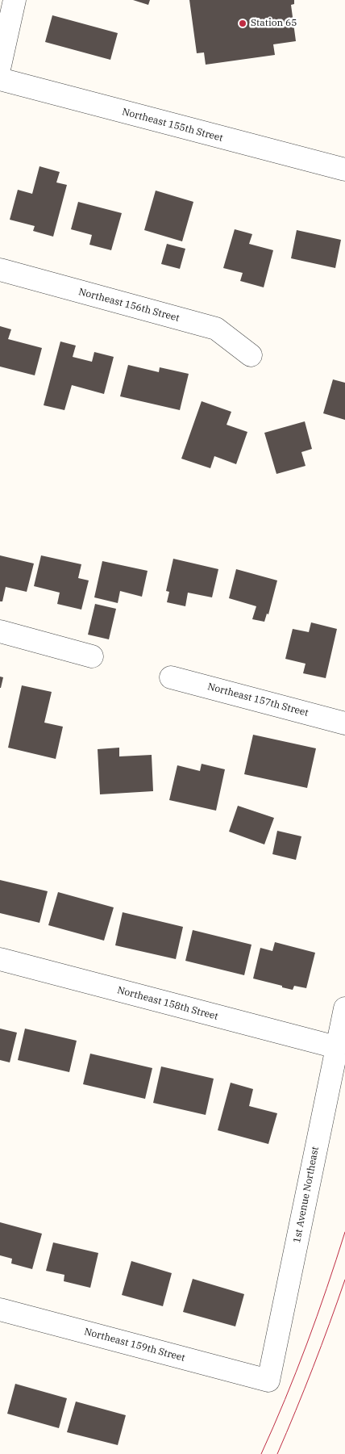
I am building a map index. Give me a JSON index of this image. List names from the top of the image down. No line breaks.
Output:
{"streets":{"street":["Northeast 155th Street","Northeast 156th Street","Northeast 157th Street","Northeast 158th Street","1st Avenue Northeast","Northeast 159th Street"]},"crossings":[["Northeast 158th Street","1st Avenue Northeast"],["1st Avenue Northeast","Northeast 159th Street"]],"places":["Station 65"]}
